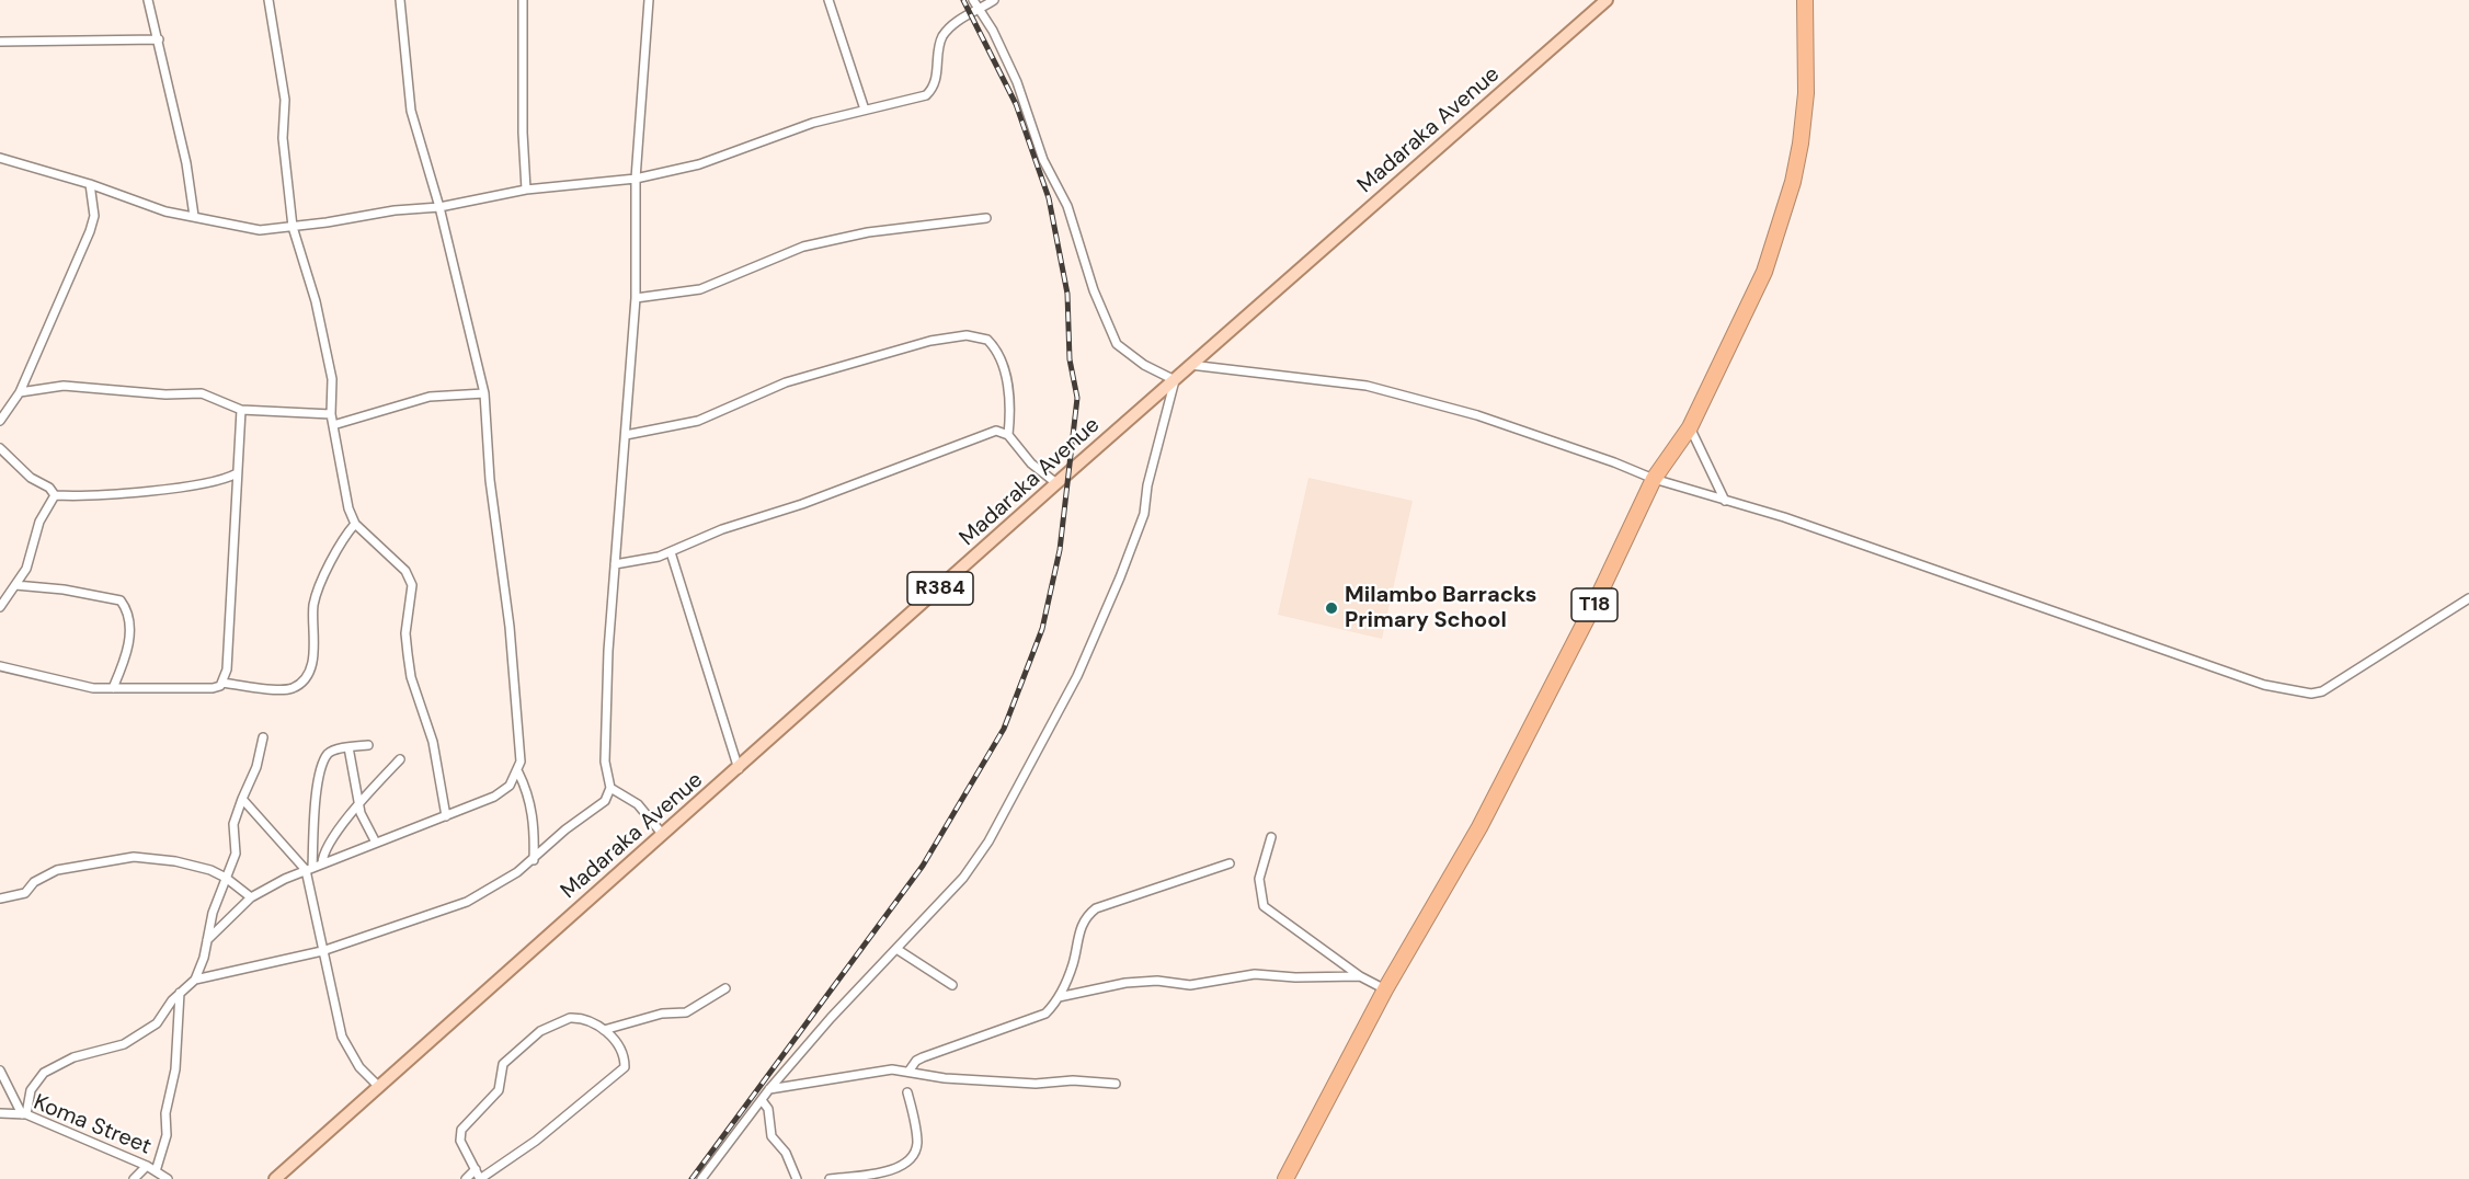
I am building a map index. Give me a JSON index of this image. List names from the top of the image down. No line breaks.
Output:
{"streets":{"highway":["T18"],"main road":["Madaraka Avenue","R384"],"street":["Koma Street"]},"places":["Milambo Barracks Primary School"]}
